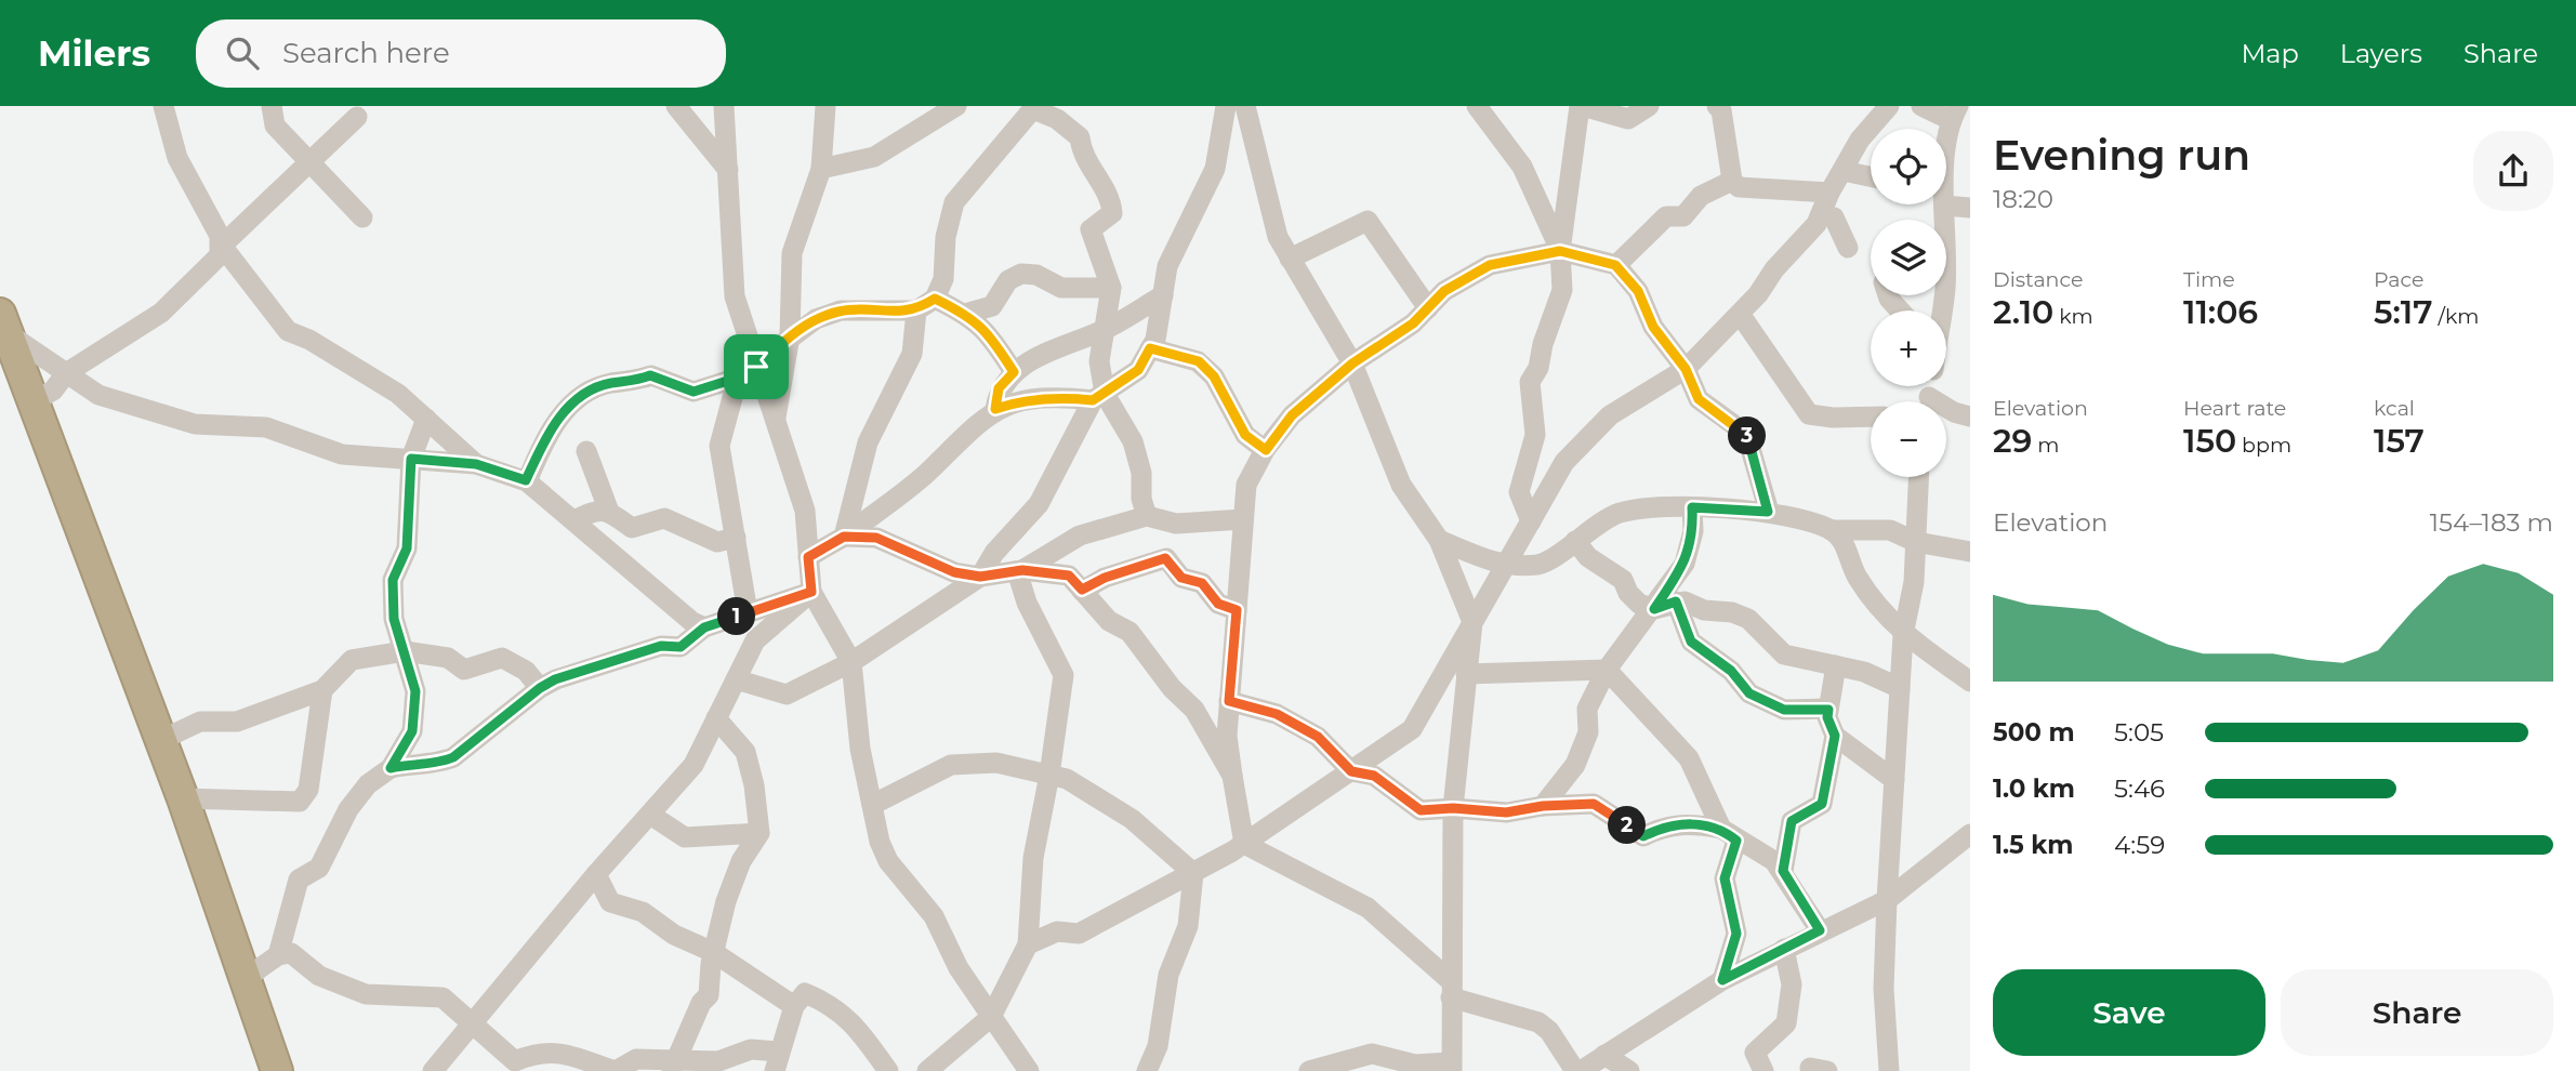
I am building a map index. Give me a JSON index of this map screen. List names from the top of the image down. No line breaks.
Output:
{"page":{"header":"Milers","search":"Search here","nav":["Map","Layers","Share"],"heading":["Evening run","18:20"],"map_buttons":["+","−"],"stats":[["Distance","2.10 km"],["Time","11:06"],["Pace","5:17 /km"],["Elevation","29 m"],["Heart rate","150 bpm"],["kcal","157"]],"pins":["3","1","2"],"chart":["Elevation","154–183 m"],"list":[{"name":"500 m","note":"5:05"},{"name":"1.0 km","note":"5:46"},{"name":"1.5 km","note":"4:59"}],"buttons":["Save","Share"]}}
